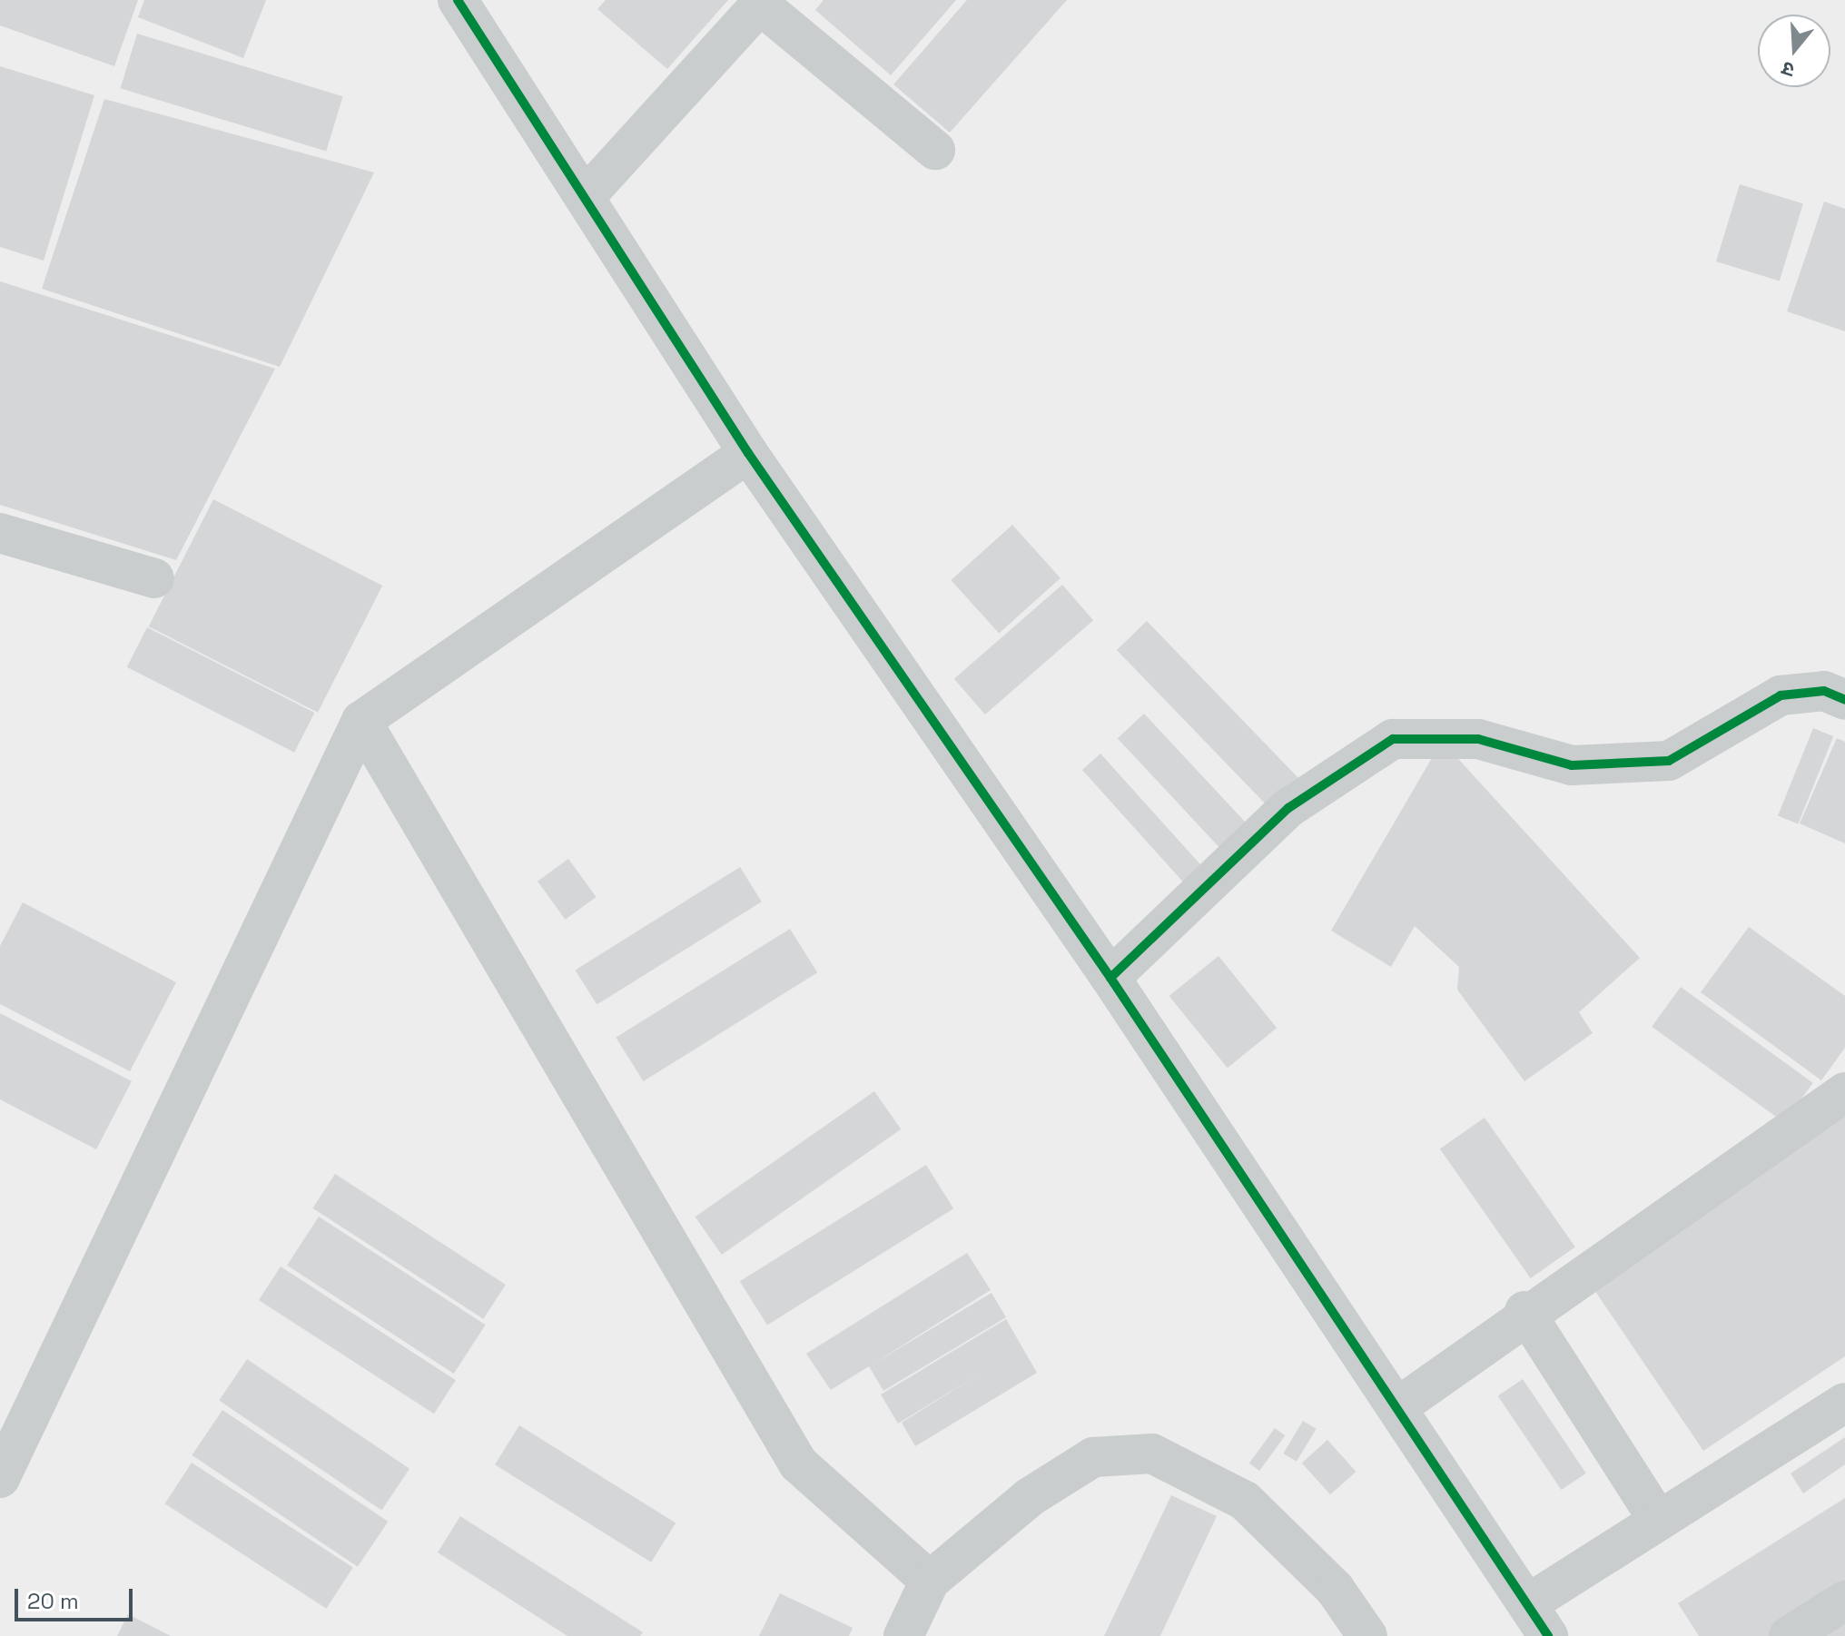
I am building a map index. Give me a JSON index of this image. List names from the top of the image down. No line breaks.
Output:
{"scale_bar":"20 m","north":"bottom"}
